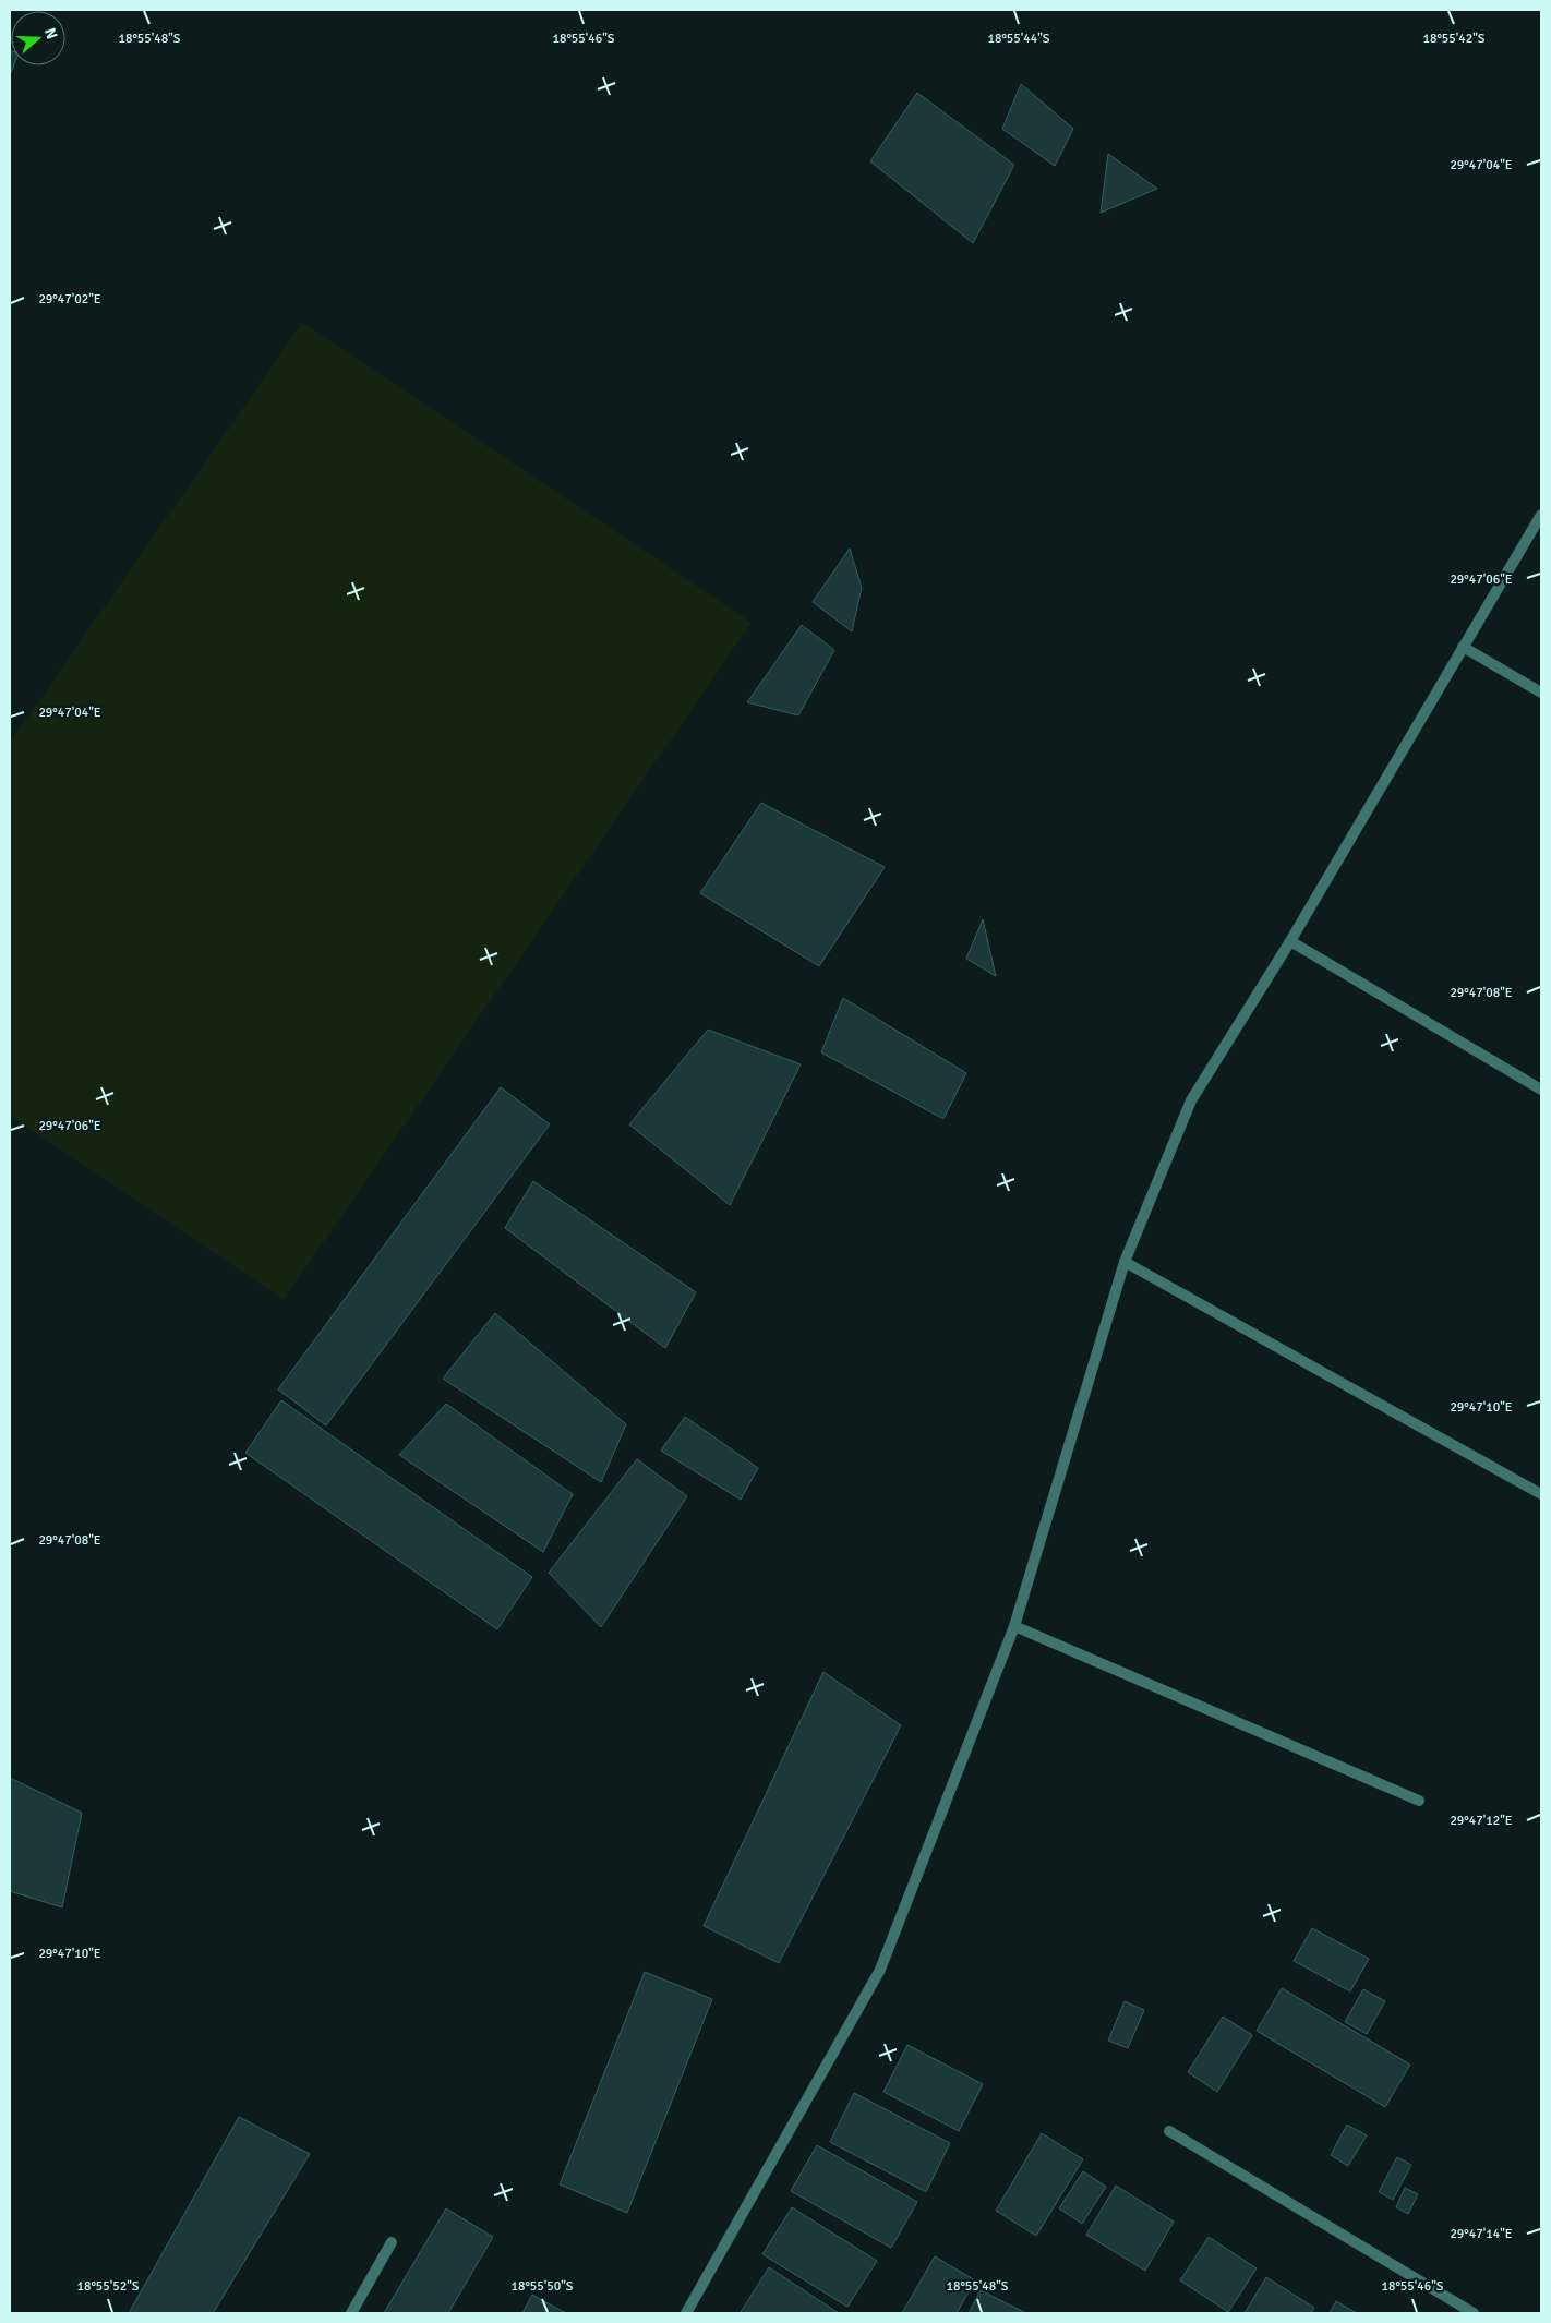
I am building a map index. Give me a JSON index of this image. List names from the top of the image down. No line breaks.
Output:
{"north":"right","coordinates":["18°55'48\"S","18°55'46\"S","18°55'44\"S","18°55'42\"S","29°47'04\"E","29°47'02\"E","29°47'06\"E","29°47'08\"E","29°47'10\"E","29°47'12\"E","29°47'14\"E","18°55'52\"S","18°55'50\"S"]}
